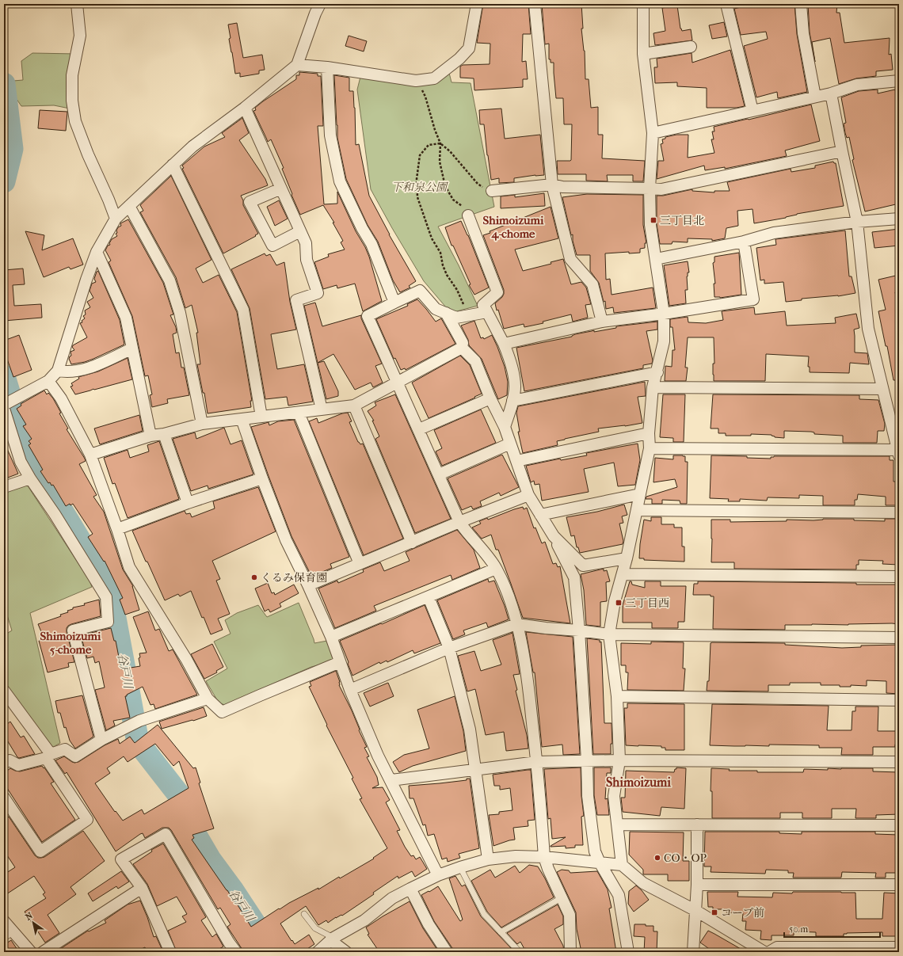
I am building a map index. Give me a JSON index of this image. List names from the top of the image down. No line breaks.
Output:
{"districts":["Shimoizumi 4-chome","Shimoizumi 5-chome","Shimoizumi"],"water":["谷戸川"],"parks":["下和泉公園"],"places":{"transit":["三丁目北","三丁目西","コープ前"],"other":["くるみ保育園","CO・OP"]},"scale_bar":"50 m","north":"top left"}
